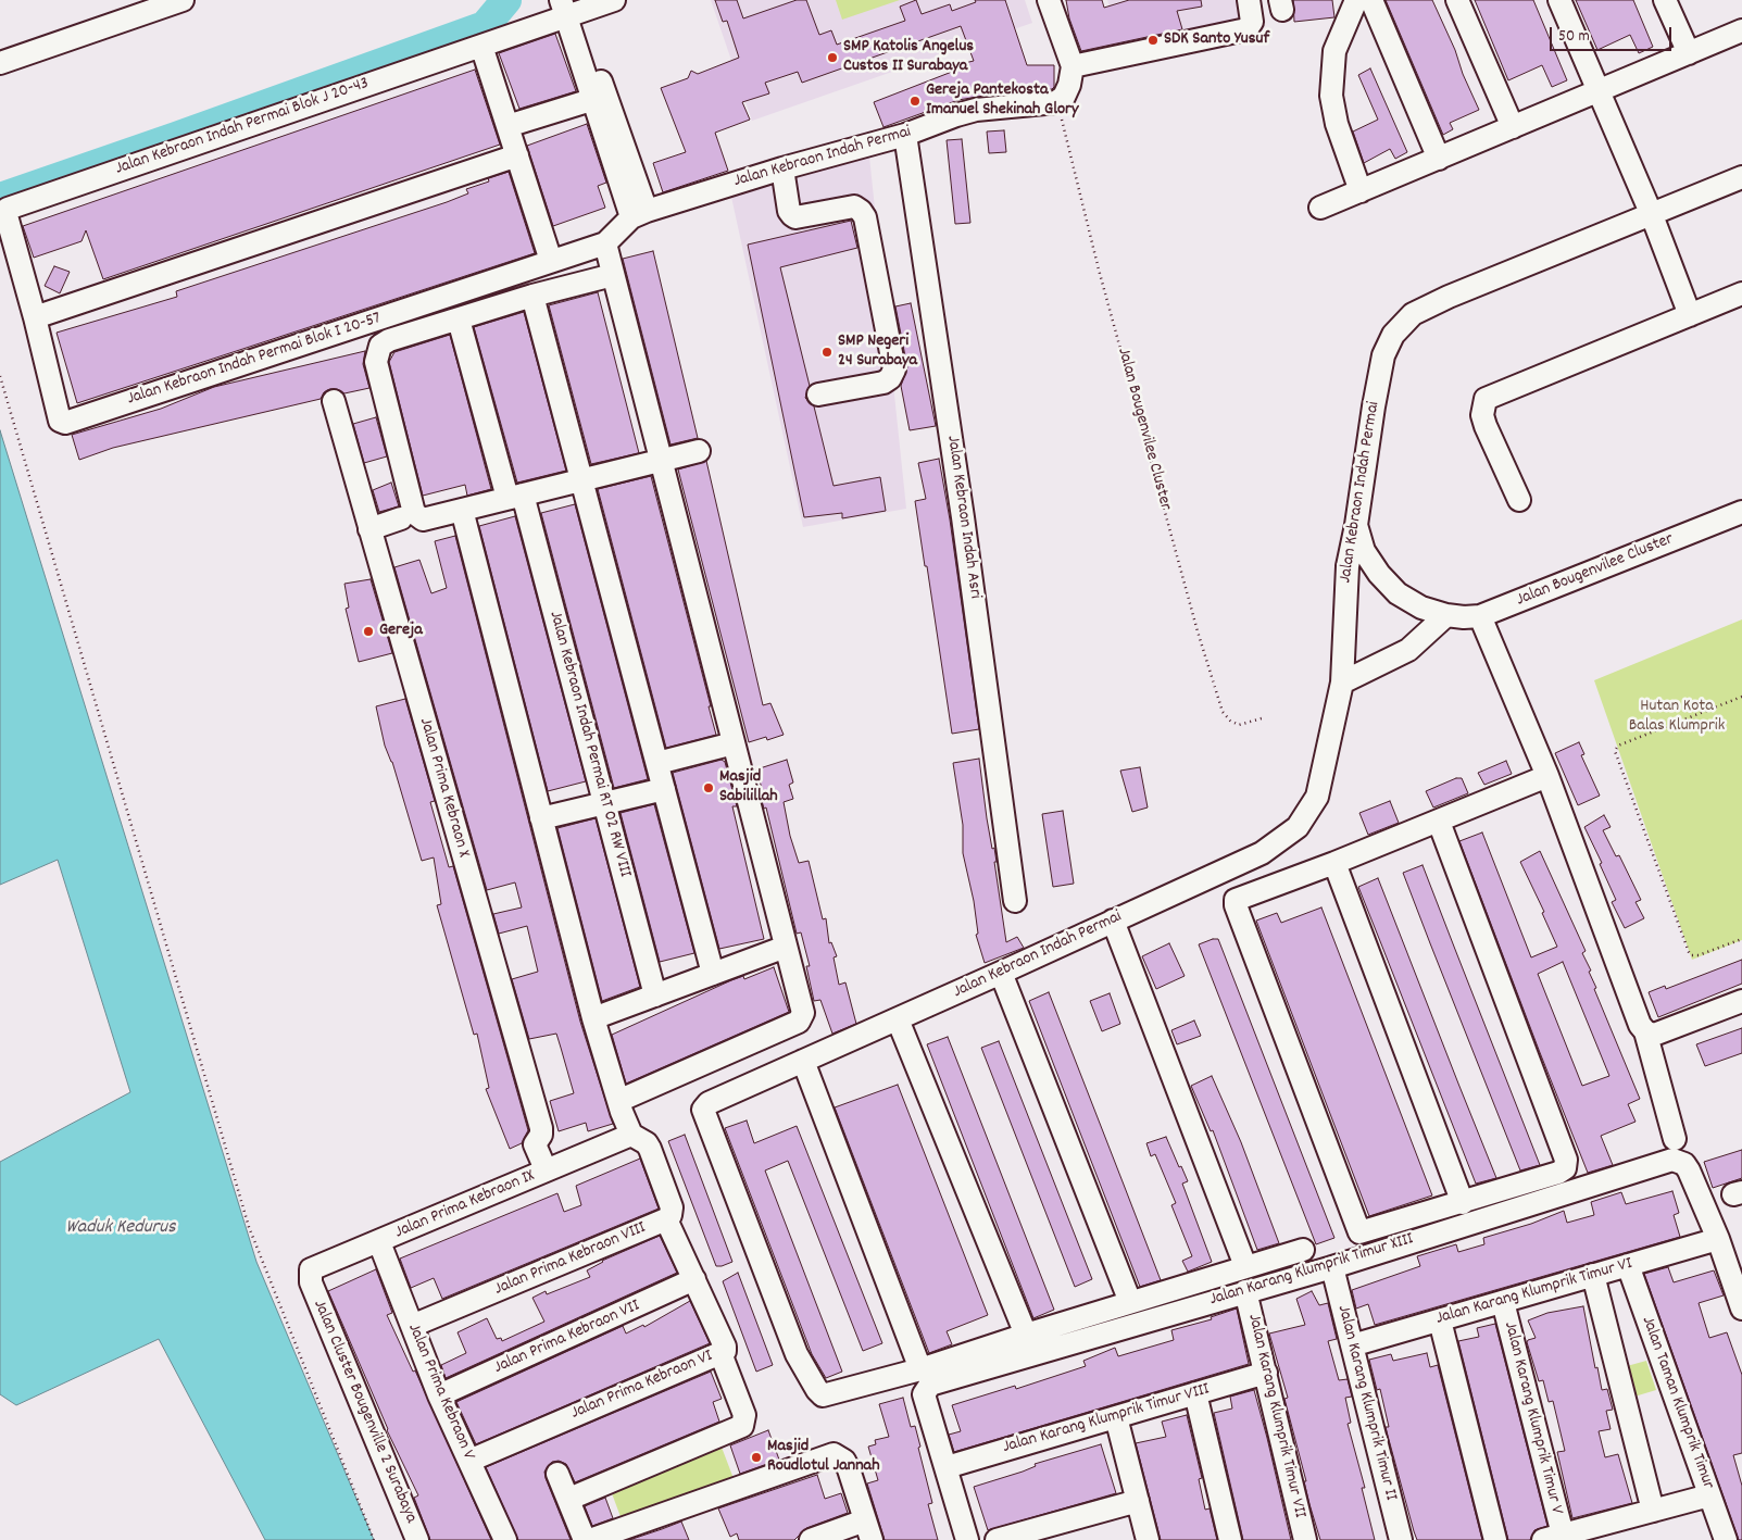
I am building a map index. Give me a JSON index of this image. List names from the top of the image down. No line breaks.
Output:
{"streets":{"street":["Jalan Kebraon Indah Permai Blok J 20-43","Jalan Kebraon Indah Permai","Jalan Kebraon Indah Permai Blok I 20-57","Jalan Bougenvilee Cluster","Jalan Kebraon Indah Asri","Jalan Kebraon Indah Permai RT 02 RW VIII","Jalan Prima Kebraon X","Jalan Prima Kebraon IX","Jalan Prima Kebraon VIII","Jalan Karang Klumprik Timur XIII","Jalan Karang Klumprik Timur VI","Jalan Prima Kebraon VII","Jalan Prima Kebraon VI","Jalan Prima Kebraon V","Jalan Karang Klumprik Timur II","Jalan Taman Klumprik Timur","Jalan Cluster Bougenville 2 Surabaya","Jalan Karang Klumprik Timur VII","Jalan Karang Klumprik Timur V","Jalan Karang Klumprik Timur VIII"]},"crossings":[["Jalan Kebraon Indah Permai Blok J 20-43","Jalan Kebraon Indah Permai Blok I 20-57"],["Jalan Kebraon Indah Permai","Jalan Bougenvilee Cluster"],["Jalan Kebraon Indah Permai","Jalan Kebraon Indah Asri"],["Jalan Kebraon Indah Permai","Jalan Karang Klumprik Timur XIII"],["Jalan Prima Kebraon X","Jalan Prima Kebraon IX"],["Jalan Prima Kebraon IX","Jalan Prima Kebraon V"],["Jalan Prima Kebraon IX","Jalan Cluster Bougenville 2 Surabaya"],["Jalan Prima Kebraon VIII","Jalan Prima Kebraon VII"],["Jalan Prima Kebraon VIII","Jalan Prima Kebraon VI"],["Jalan Prima Kebraon VIII","Jalan Prima Kebraon V"],["Jalan Karang Klumprik Timur XIII","Jalan Karang Klumprik Timur VI"],["Jalan Karang Klumprik Timur XIII","Jalan Karang Klumprik Timur II"],["Jalan Karang Klumprik Timur XIII","Jalan Karang Klumprik Timur VII"],["Jalan Karang Klumprik Timur VI","Jalan Karang Klumprik Timur II"],["Jalan Karang Klumprik Timur VI","Jalan Taman Klumprik Timur"],["Jalan Karang Klumprik Timur VI","Jalan Karang Klumprik Timur V"],["Jalan Prima Kebraon VII","Jalan Prima Kebraon V"],["Jalan Prima Kebraon VI","Jalan Prima Kebraon V"],["Jalan Karang Klumprik Timur VII","Jalan Karang Klumprik Timur VIII"]],"water":["Waduk Kedurus"],"parks":["Hutan Kota Balas Klumprik"],"places":["SDK Santo Yusuf","SMP Katolis Angelus Custos II Surabaya","Gereja Pantekosta Imanuel Shekinah Glory","SMP Negeri 24 Surabaya","Gereja","Masjid Sabilillah","Masjid Roudlotul Jannah"],"scale_bar":"50 m"}
